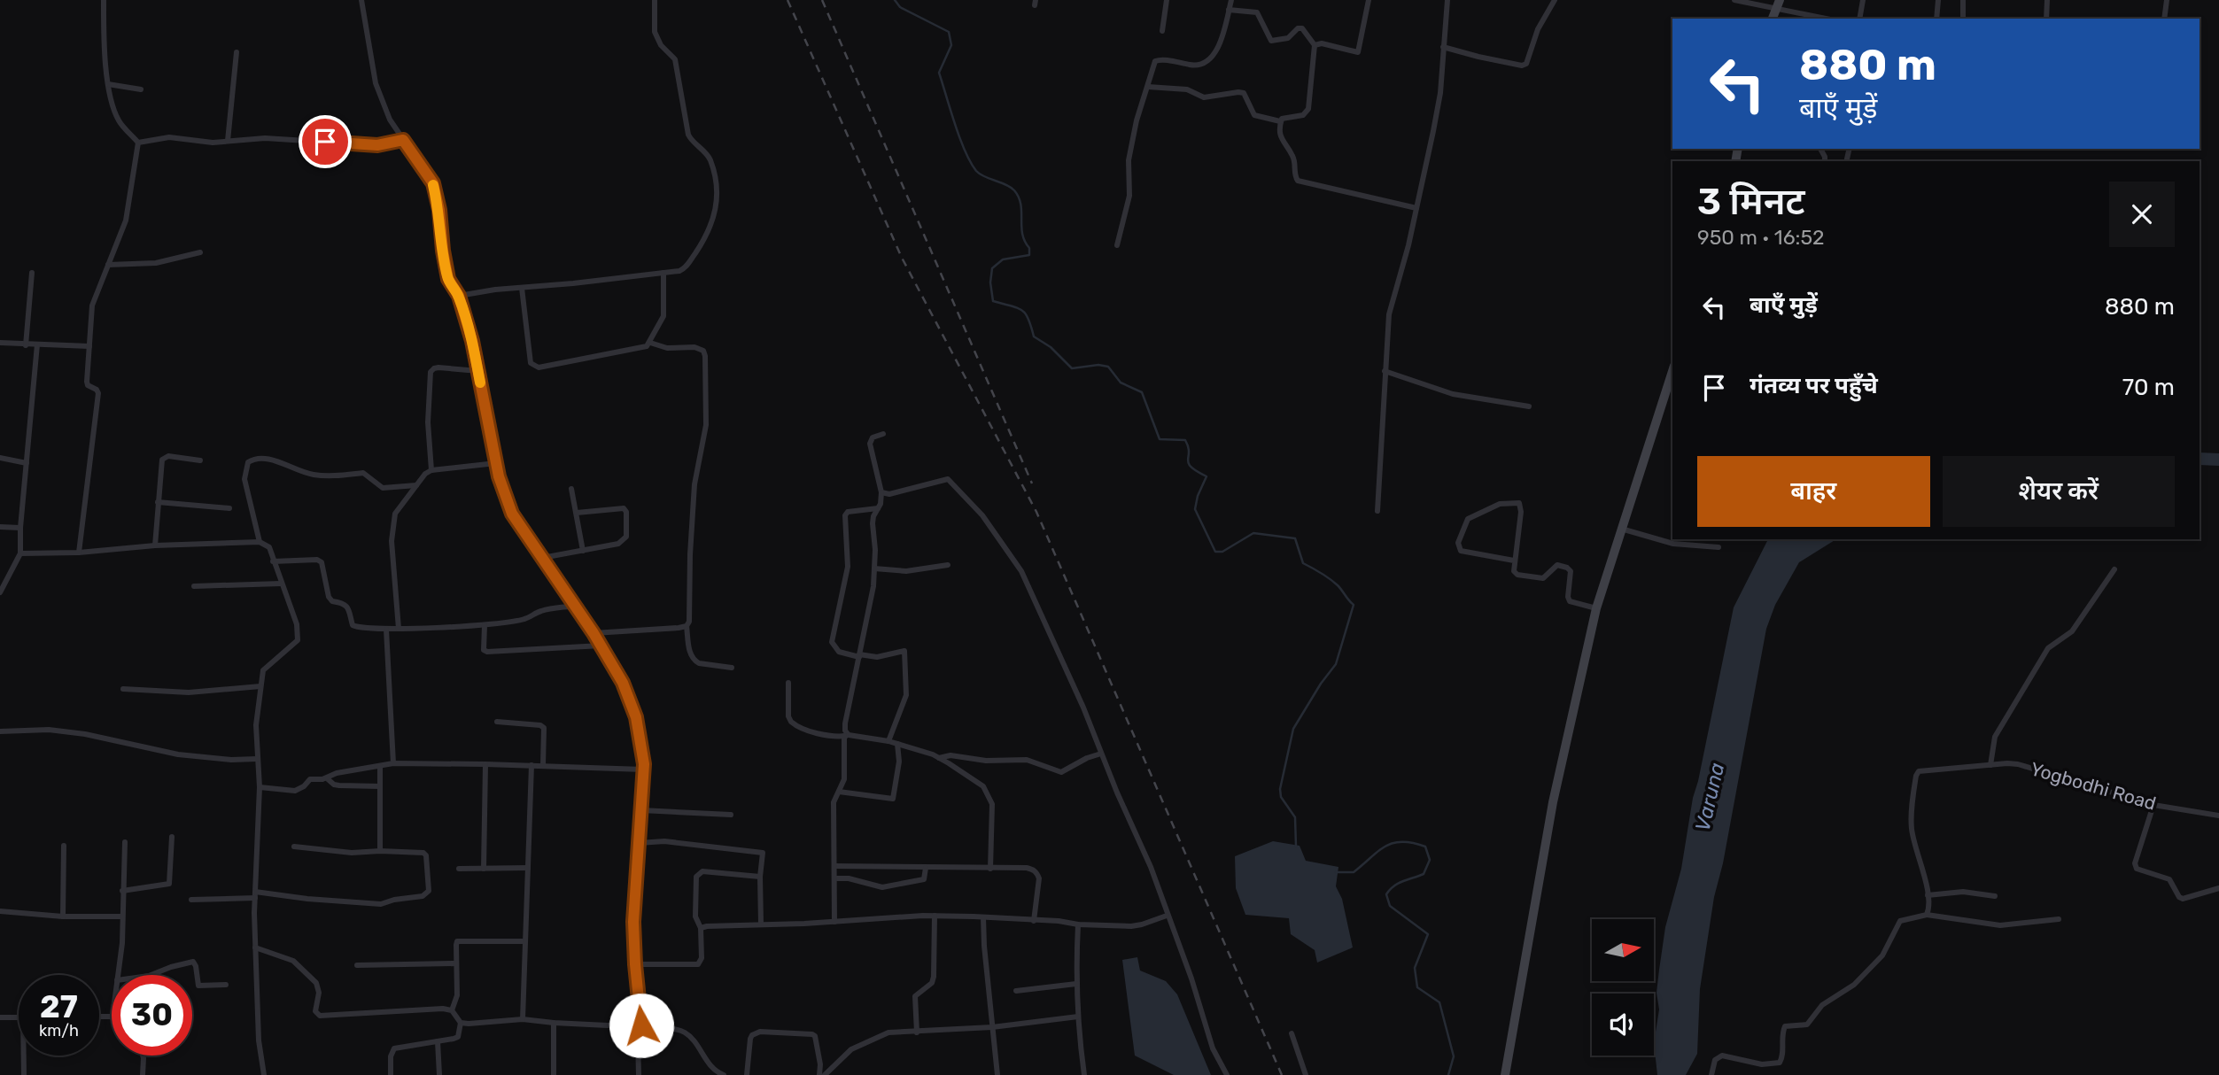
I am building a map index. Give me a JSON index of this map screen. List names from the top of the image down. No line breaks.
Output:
{"streets":{"street":["Yogbodhi Road"]},"water":["Varuna"],"north":"right","page":{"turn":["880 m","बाएँ मुड़ें"],"heading":["3 मिनट","950 m · 16:52"],"list":[{"name":"बाएँ मुड़ें","value":"880 m"},{"name":"गंतव्य पर पहुँचे","value":"70 m"}],"buttons":["बाहर","शेयर करें"],"speed":"27 km/h","limit":"30"}}
